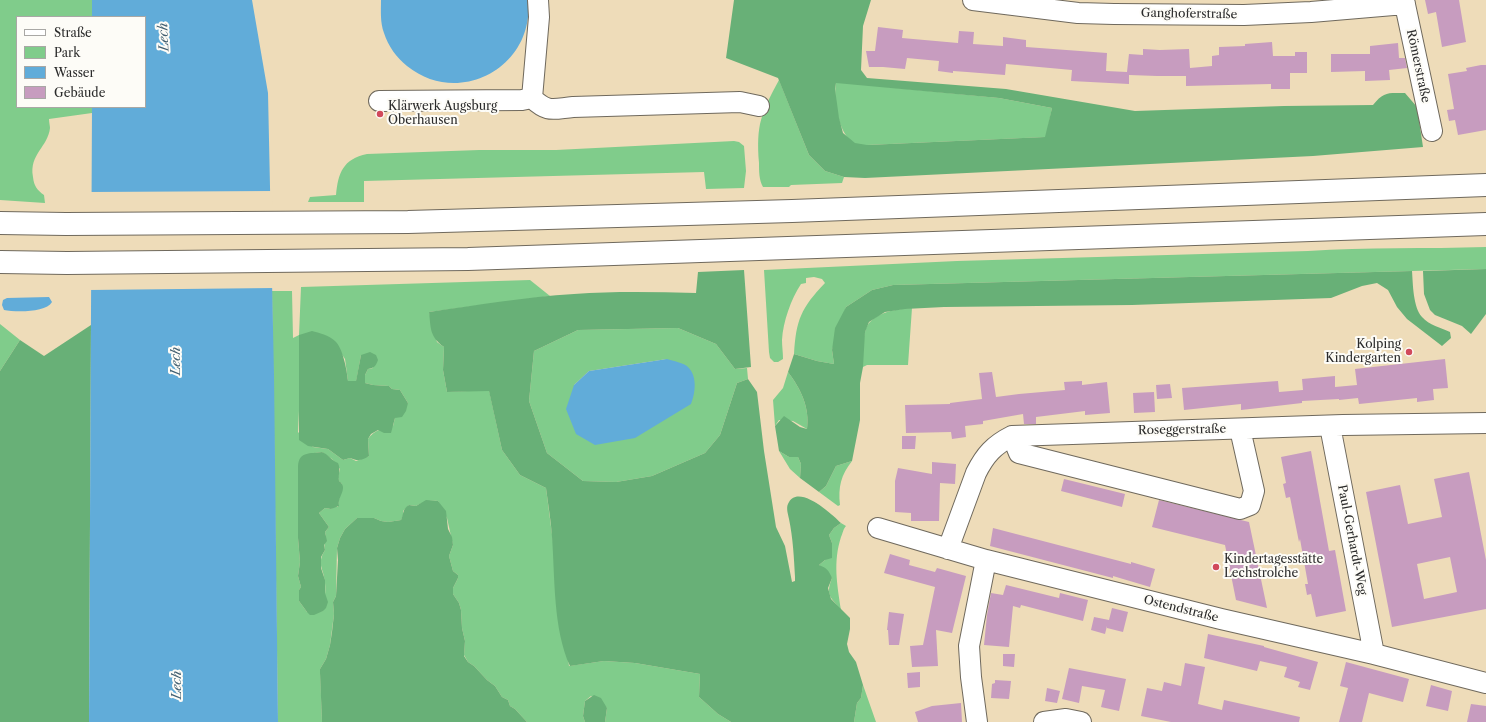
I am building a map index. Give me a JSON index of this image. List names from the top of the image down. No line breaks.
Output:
{"streets":{"street":["Ganghoferstraße","Römerstraße","Roseggerstraße","Paul-Gerhardt-Weg","Ostendstraße"]},"crossings":[["Ganghoferstraße","Römerstraße"],["Roseggerstraße","Paul-Gerhardt-Weg"],["Roseggerstraße","Ostendstraße"],["Paul-Gerhardt-Weg","Ostendstraße"]],"water":["Lech"],"places":["Klärwerk Augsburg Oberhausen","Kolping Kindergarten","Kindertagesstätte Lechstrolche"],"legend":["Straße","Park","Wasser","Gebäude"]}
